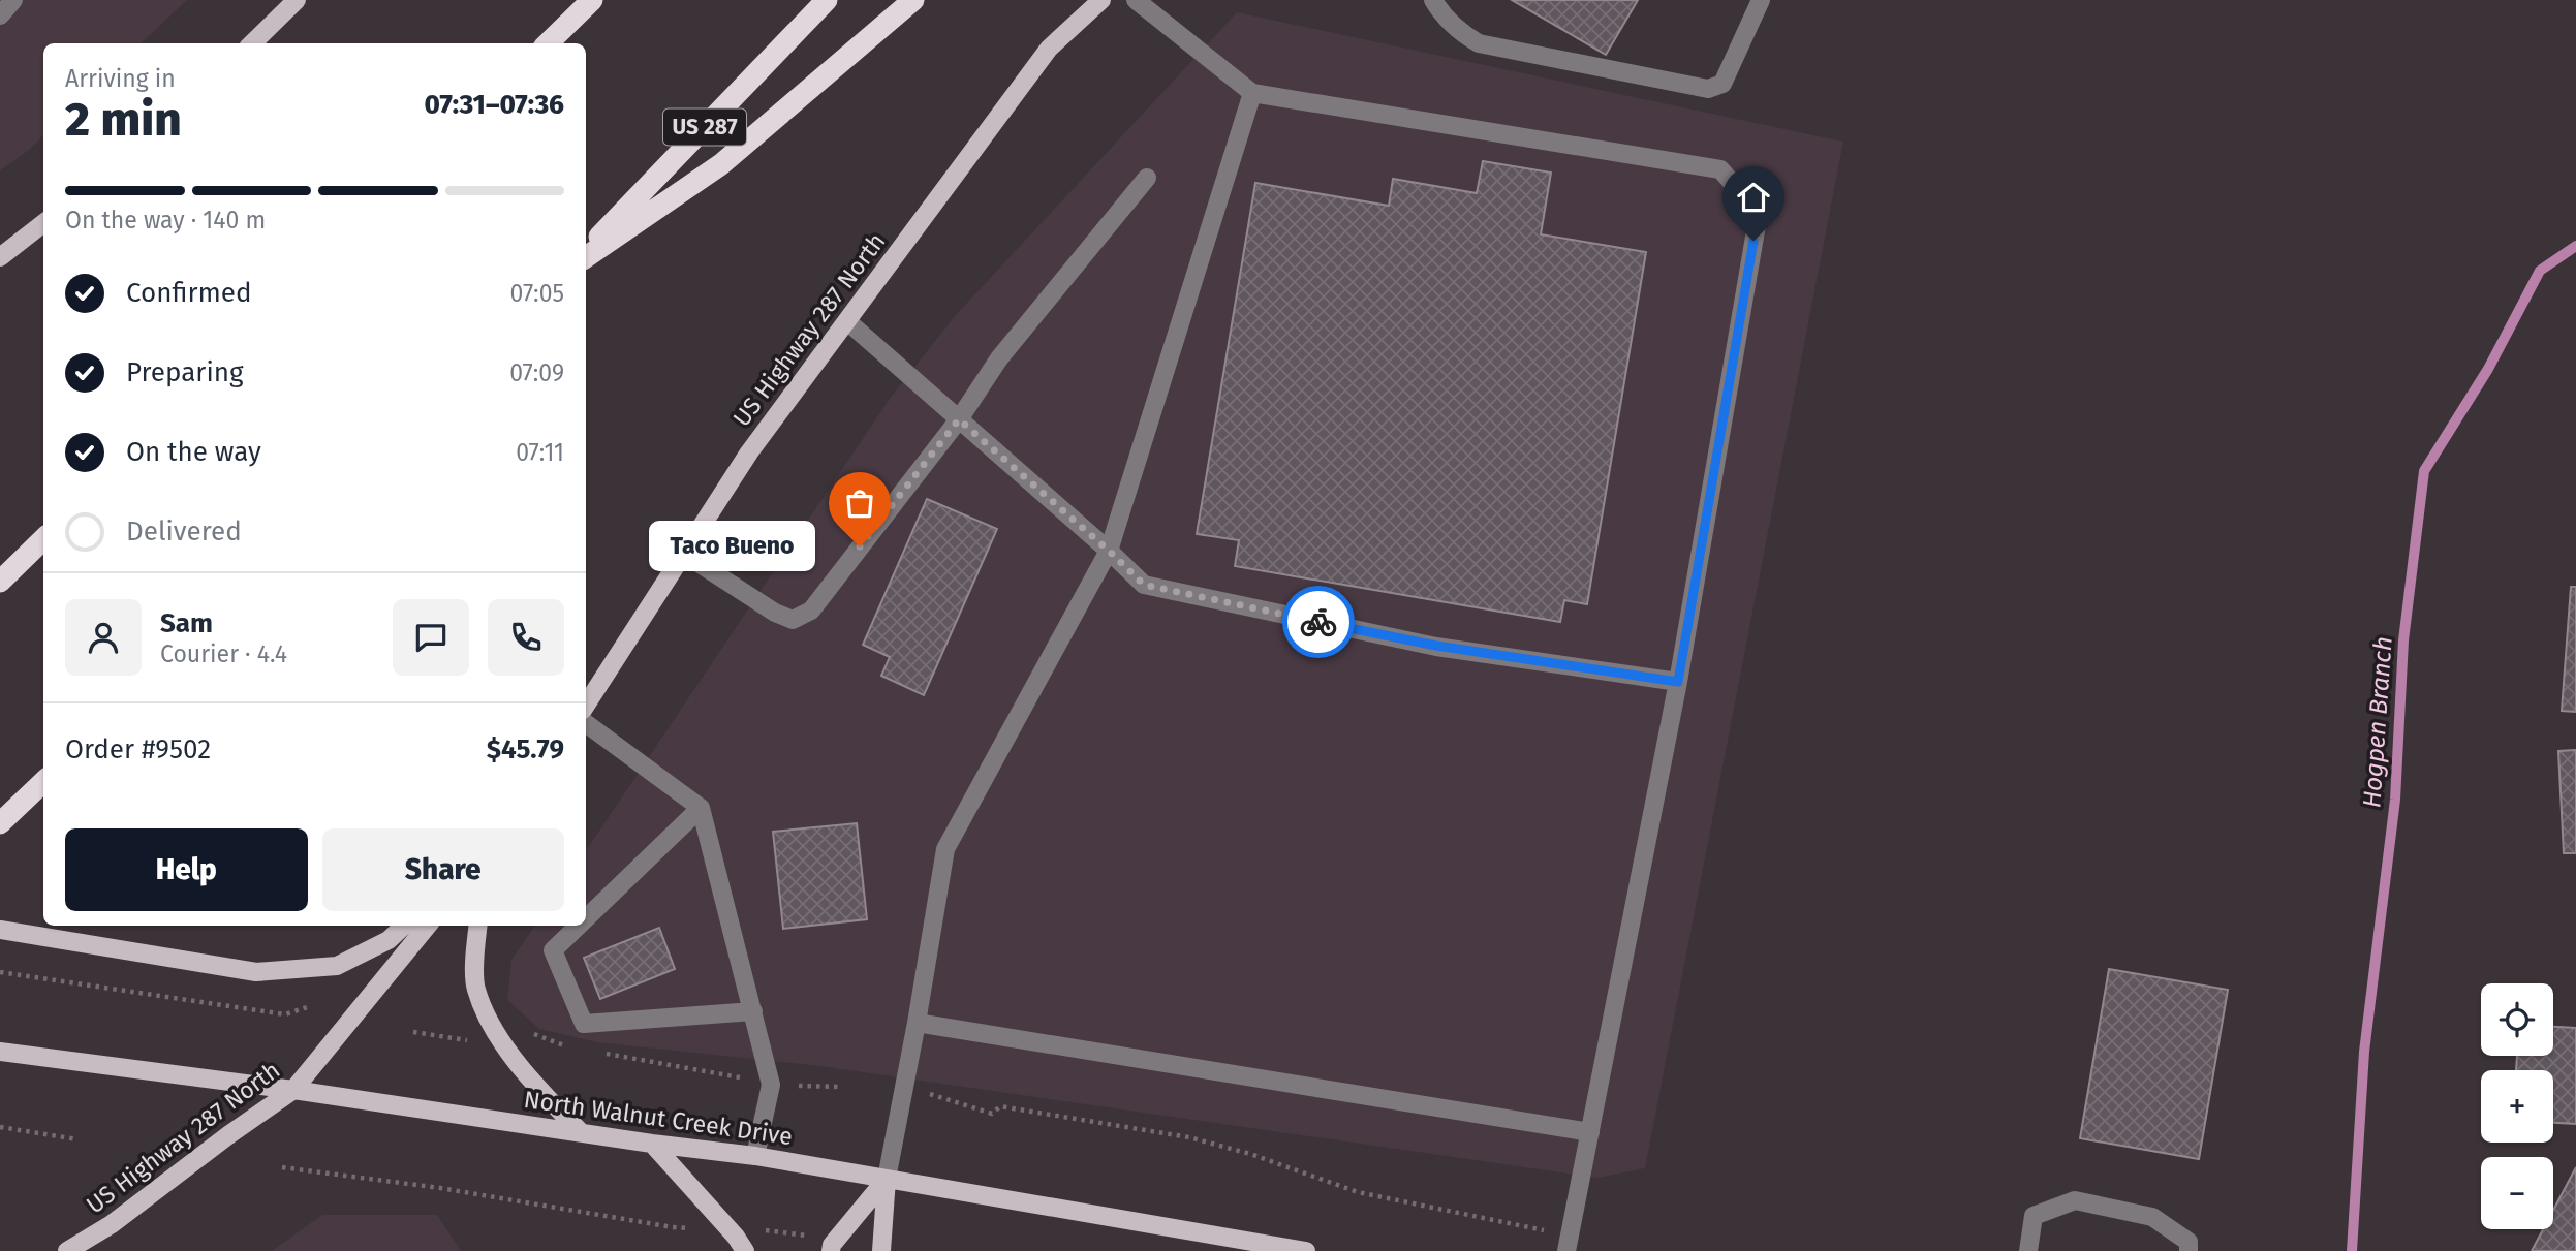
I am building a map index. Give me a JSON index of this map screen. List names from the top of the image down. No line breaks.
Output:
{"streets":{"highway":["US 287"],"main road":["US Highway 287 North","North Walnut Creek Drive"]},"crossings":[["US Highway 287 North","North Walnut Creek Drive"]],"water":["Hogpen Branch"],"places":["Taco Bueno"],"page":{"heading":["2 min","Arriving in","07:31–07:36"],"panel":["Sam","Courier · 4.4","Order #9502","$45.79"],"bar":"On the way · 140 m","list":[["Confirmed","07:05"],["Preparing","07:09"],["On the way","07:11"],"Delivered"],"bubble":"Taco Bueno","buttons":["Help","Share"],"map_buttons":["+","−"]}}
